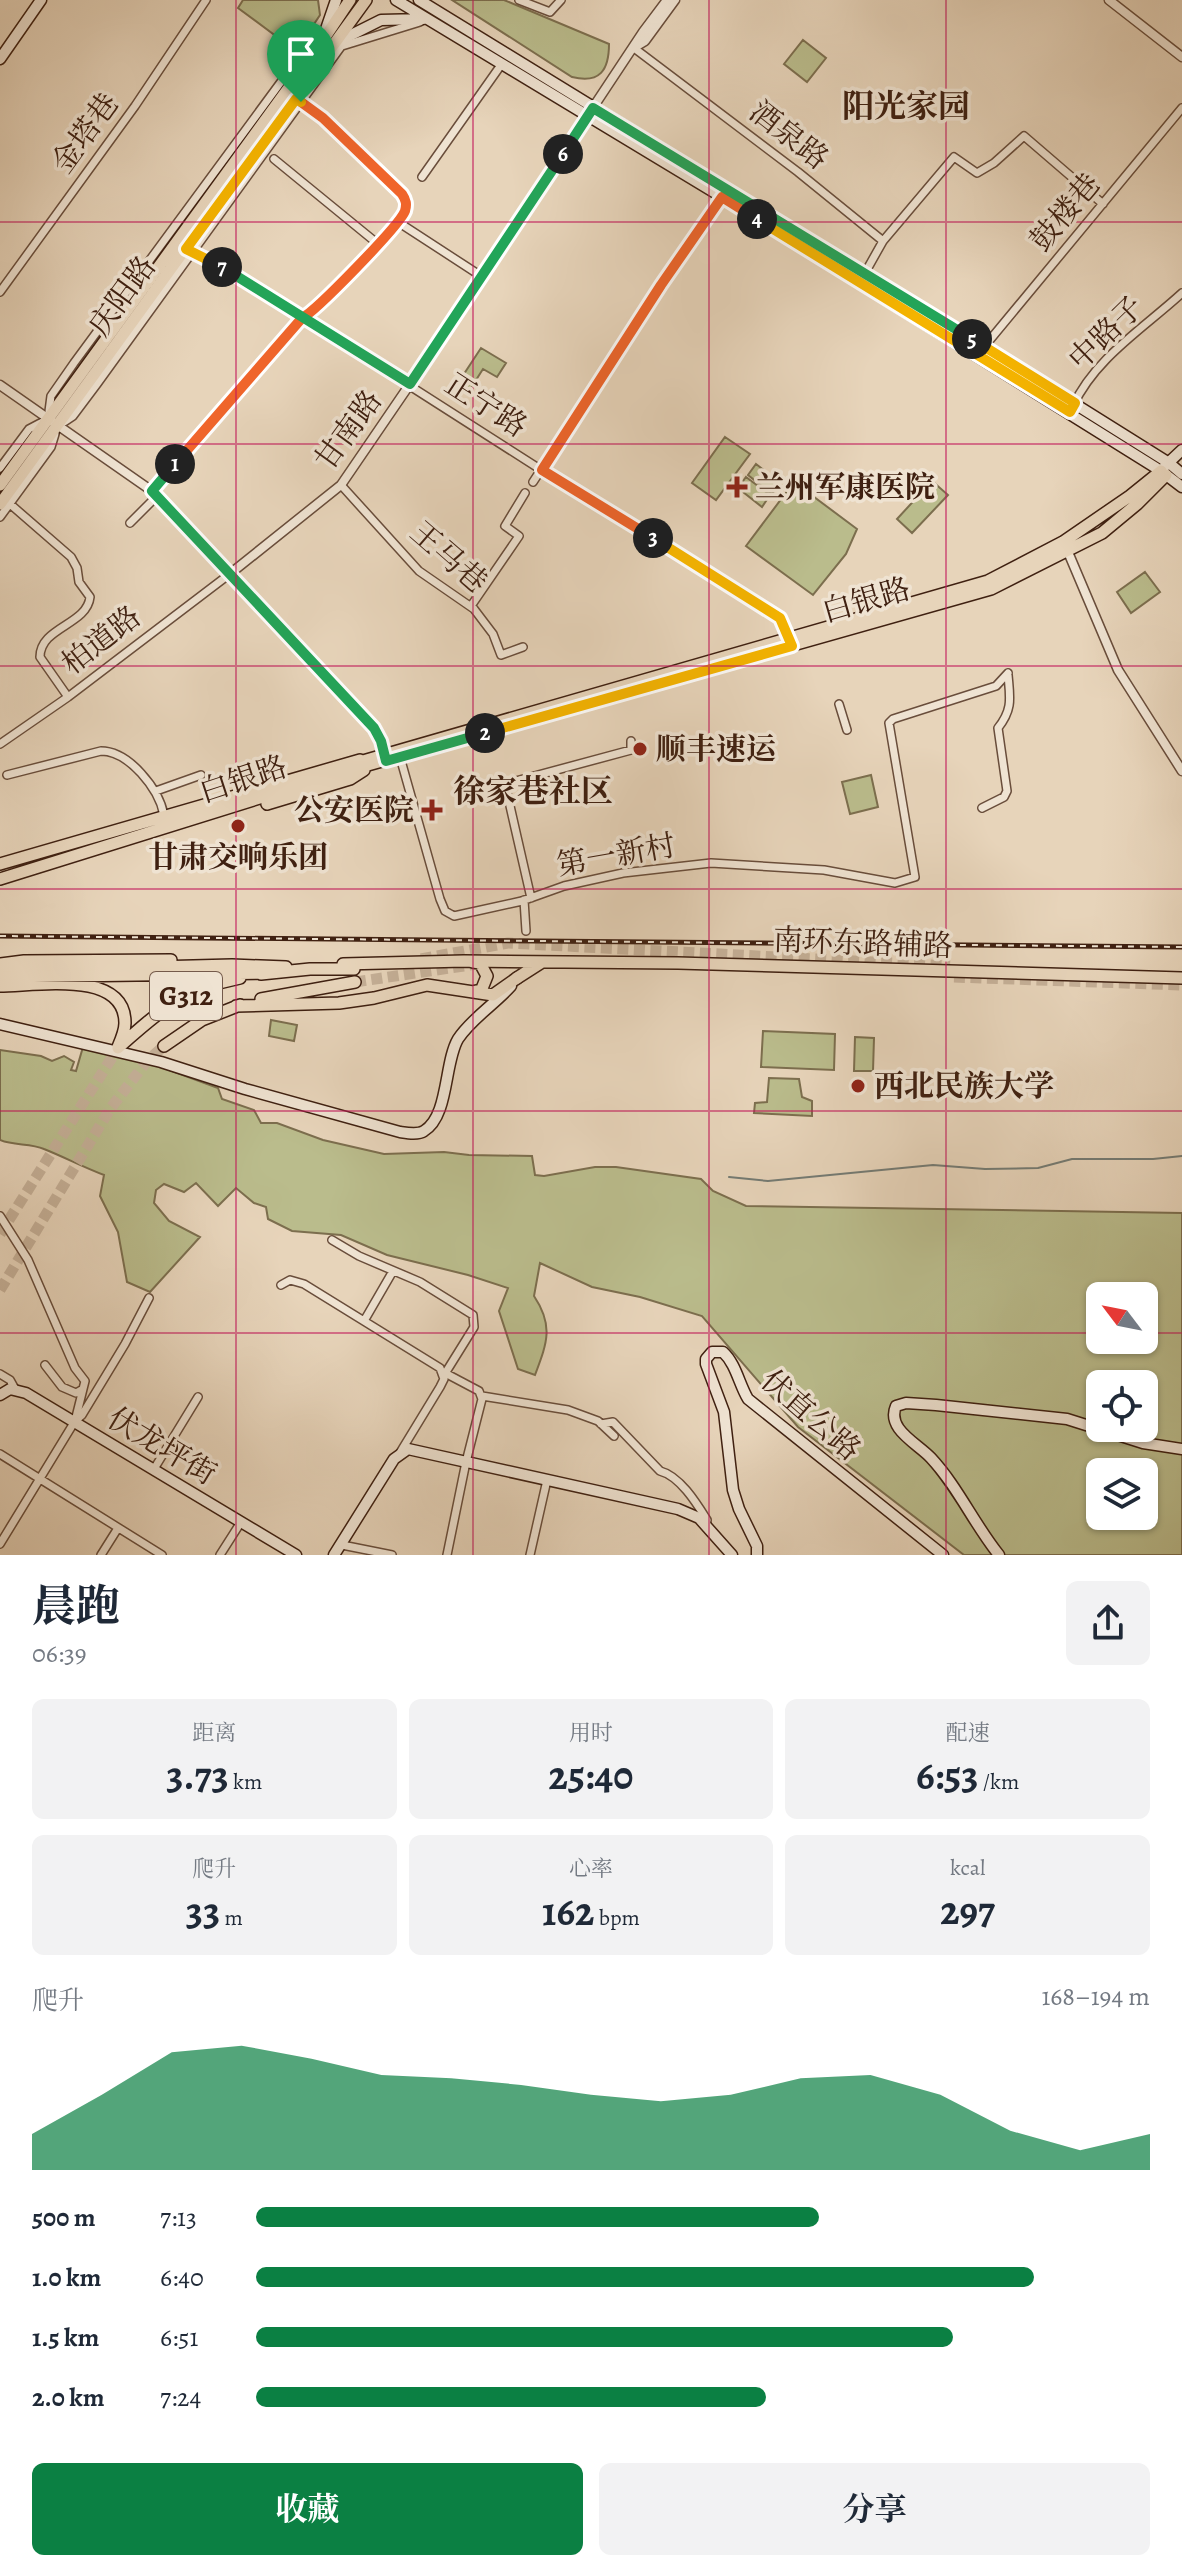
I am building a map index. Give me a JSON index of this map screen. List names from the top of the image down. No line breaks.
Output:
{"streets":{"main road":["庆阳路","白银路","南环东路辅路","G312","伏直公路","伏龙坪街"],"street":["金塔巷","酒泉路","鼓楼巷","中路子","正宁路","甘南路","王马巷","柏道路","第一新村"]},"crossings":[["酒泉路","甘南路"],["庆阳路","正宁路"],["正宁路","甘南路"],["正宁路","白银路"],["甘南路","王马巷"],["甘南路","柏道路"]],"districts":["阳光家园","徐家巷社区"],"places":{"health":["兰州军康医院","公安医院"],"other":["顺丰速运","甘肃交响乐团","西北民族大学"]},"north":"top left","page":{"pins":["6","4","7","5","1","3","2"],"heading":["晨跑","06:39"],"stats":[["距离","3.73 km"],["用时","25:40"],["配速","6:53 /km"],["爬升","33 m"],["心率","162 bpm"],["kcal","297"]],"chart":["爬升","168–194 m"],"list":[{"name":"500 m","note":"7:13"},{"name":"1.0 km","note":"6:40"},{"name":"1.5 km","note":"6:51"},{"name":"2.0 km","note":"7:24"}],"buttons":["收藏","分享"]}}
